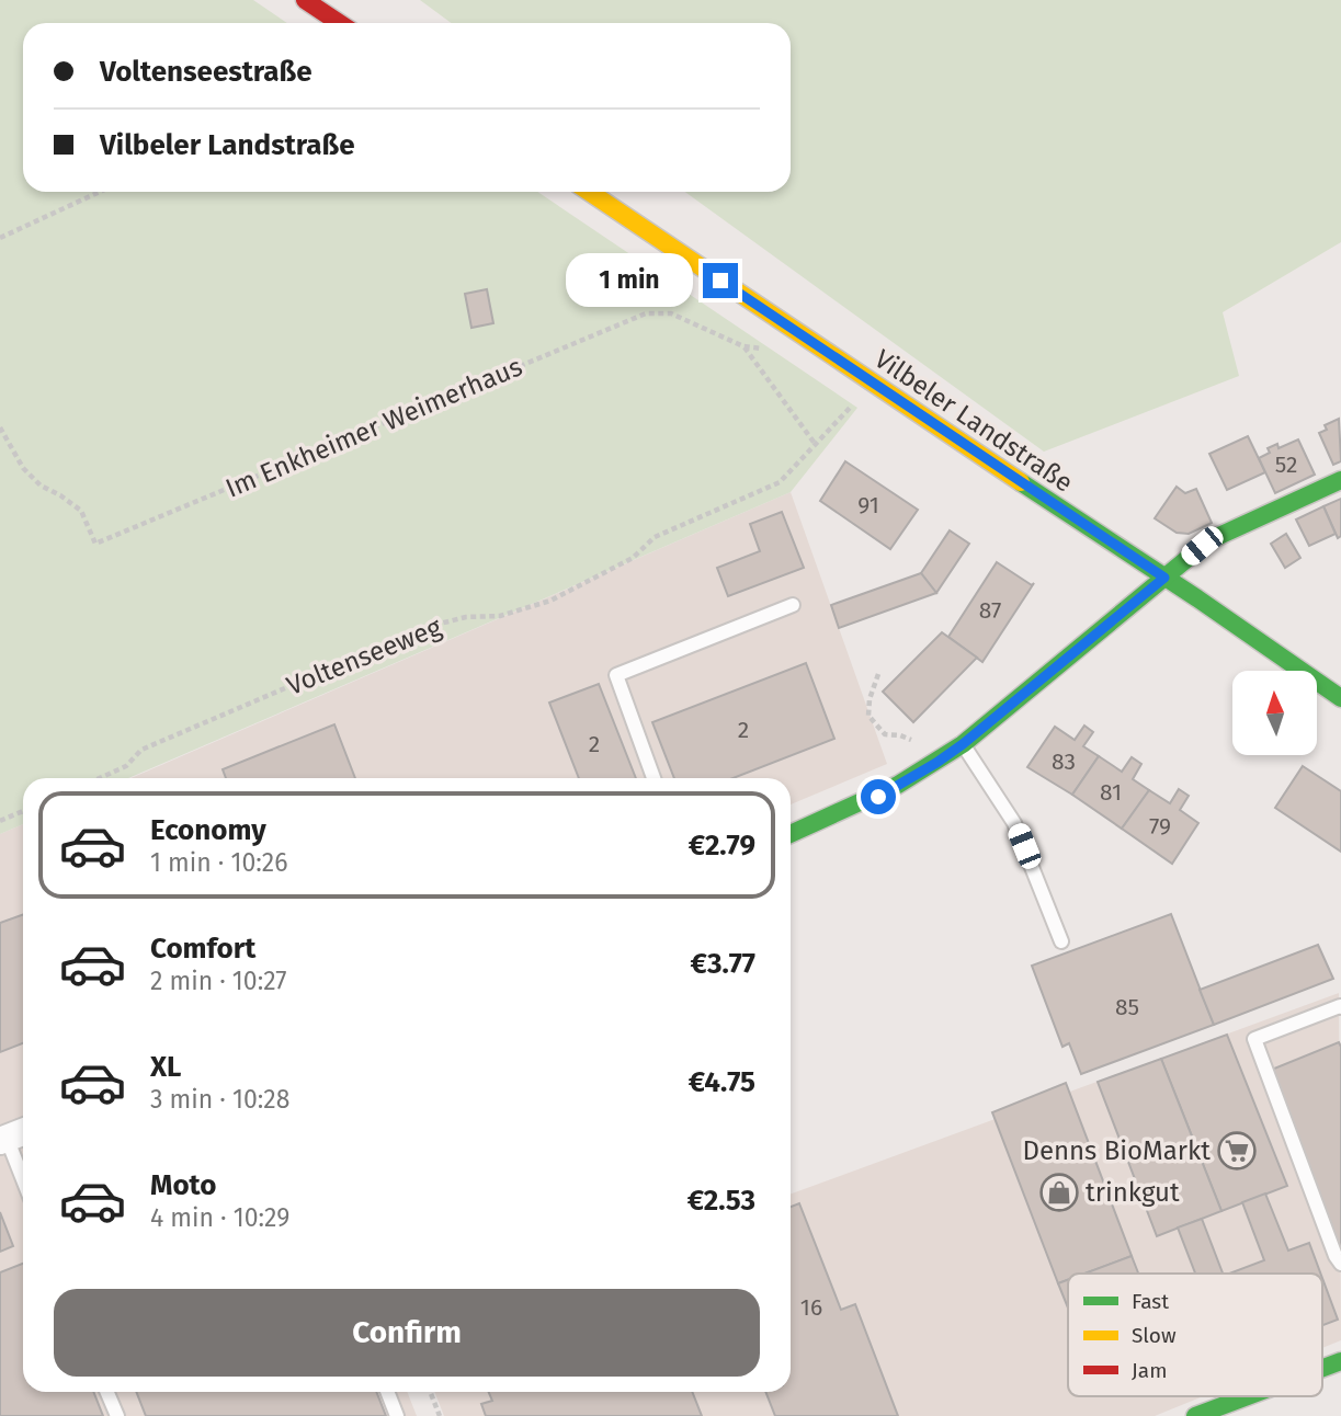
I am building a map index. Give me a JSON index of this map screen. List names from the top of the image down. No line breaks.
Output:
{"streets":{"main road":["Vilbeler Landstraße"],"path":["Im Enkheimer Weimerhaus","Voltenseeweg"]},"crossings":[["Vilbeler Landstraße","Im Enkheimer Weimerhaus"],["Vilbeler Landstraße","Voltenseeweg"]],"places":{"supermarket":["Denns BioMarkt"],"shop":["trinkgut"]},"house_numbers":["52","91","87","2","2","83","81","79","85","16"],"legend":["Fast","Slow","Jam"],"north":"top","page":{"banner":["Voltenseestraße","Vilbeler Landstraße"],"bubble":"1 min","list":[{"name":"Economy","note":"1 min · 10:26","value":"€2.79"},{"name":"Comfort","note":"2 min · 10:27","value":"€3.77"},{"name":"XL","note":"3 min · 10:28","value":"€4.75"},{"name":"Moto","note":"4 min · 10:29","value":"€2.53"}],"buttons":"Confirm"}}
